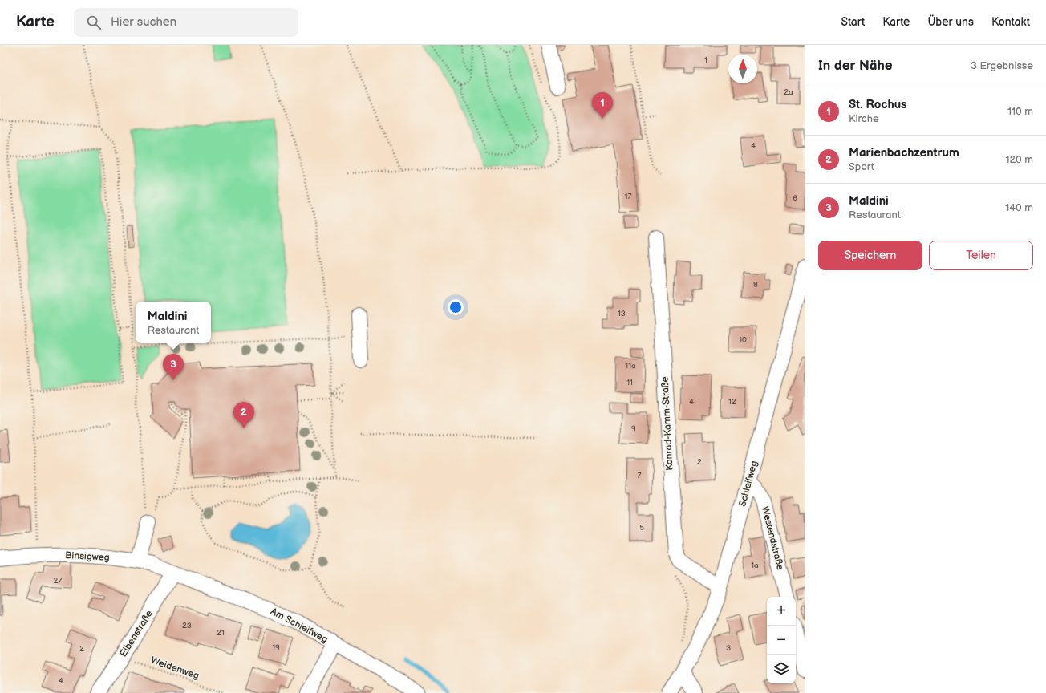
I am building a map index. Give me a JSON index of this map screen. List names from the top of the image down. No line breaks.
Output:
{"streets":{"street":["Konrad-Kamm-Straße","Schleifweg","Westendstraße","Binsigweg","Am Schleifweg","Eibenstraße"],"path":["Weidenweg"]},"crossings":[["Schleifweg","Westendstraße"],["Binsigweg","Am Schleifweg"],["Binsigweg","Eibenstraße"],["Am Schleifweg","Eibenstraße"],["Eibenstraße","Weidenweg"]],"house_numbers":["1","2a","4","17","6","8","13","10","11a","11","4","12","9","2","7","5","1a","27","23","21","19","3","2","4"],"north":"top","page":{"header":"Karte","search":"Hier suchen","nav":["Start","Karte","Über uns","Kontakt"],"heading":["In der Nähe","3 Ergebnisse"],"list":[{"mark":"1","name":"St. Rochus","note":"Kirche","value":"110 m"},{"mark":"2","name":"Marienbachzentrum","note":"Sport","value":"120 m"},{"mark":"3","name":"Maldini","note":"Restaurant","value":"140 m"}],"pins":["1","3","2"],"buttons":["Speichern","Teilen"],"popup":["Maldini","Restaurant"],"map_buttons":["+","−"]}}
